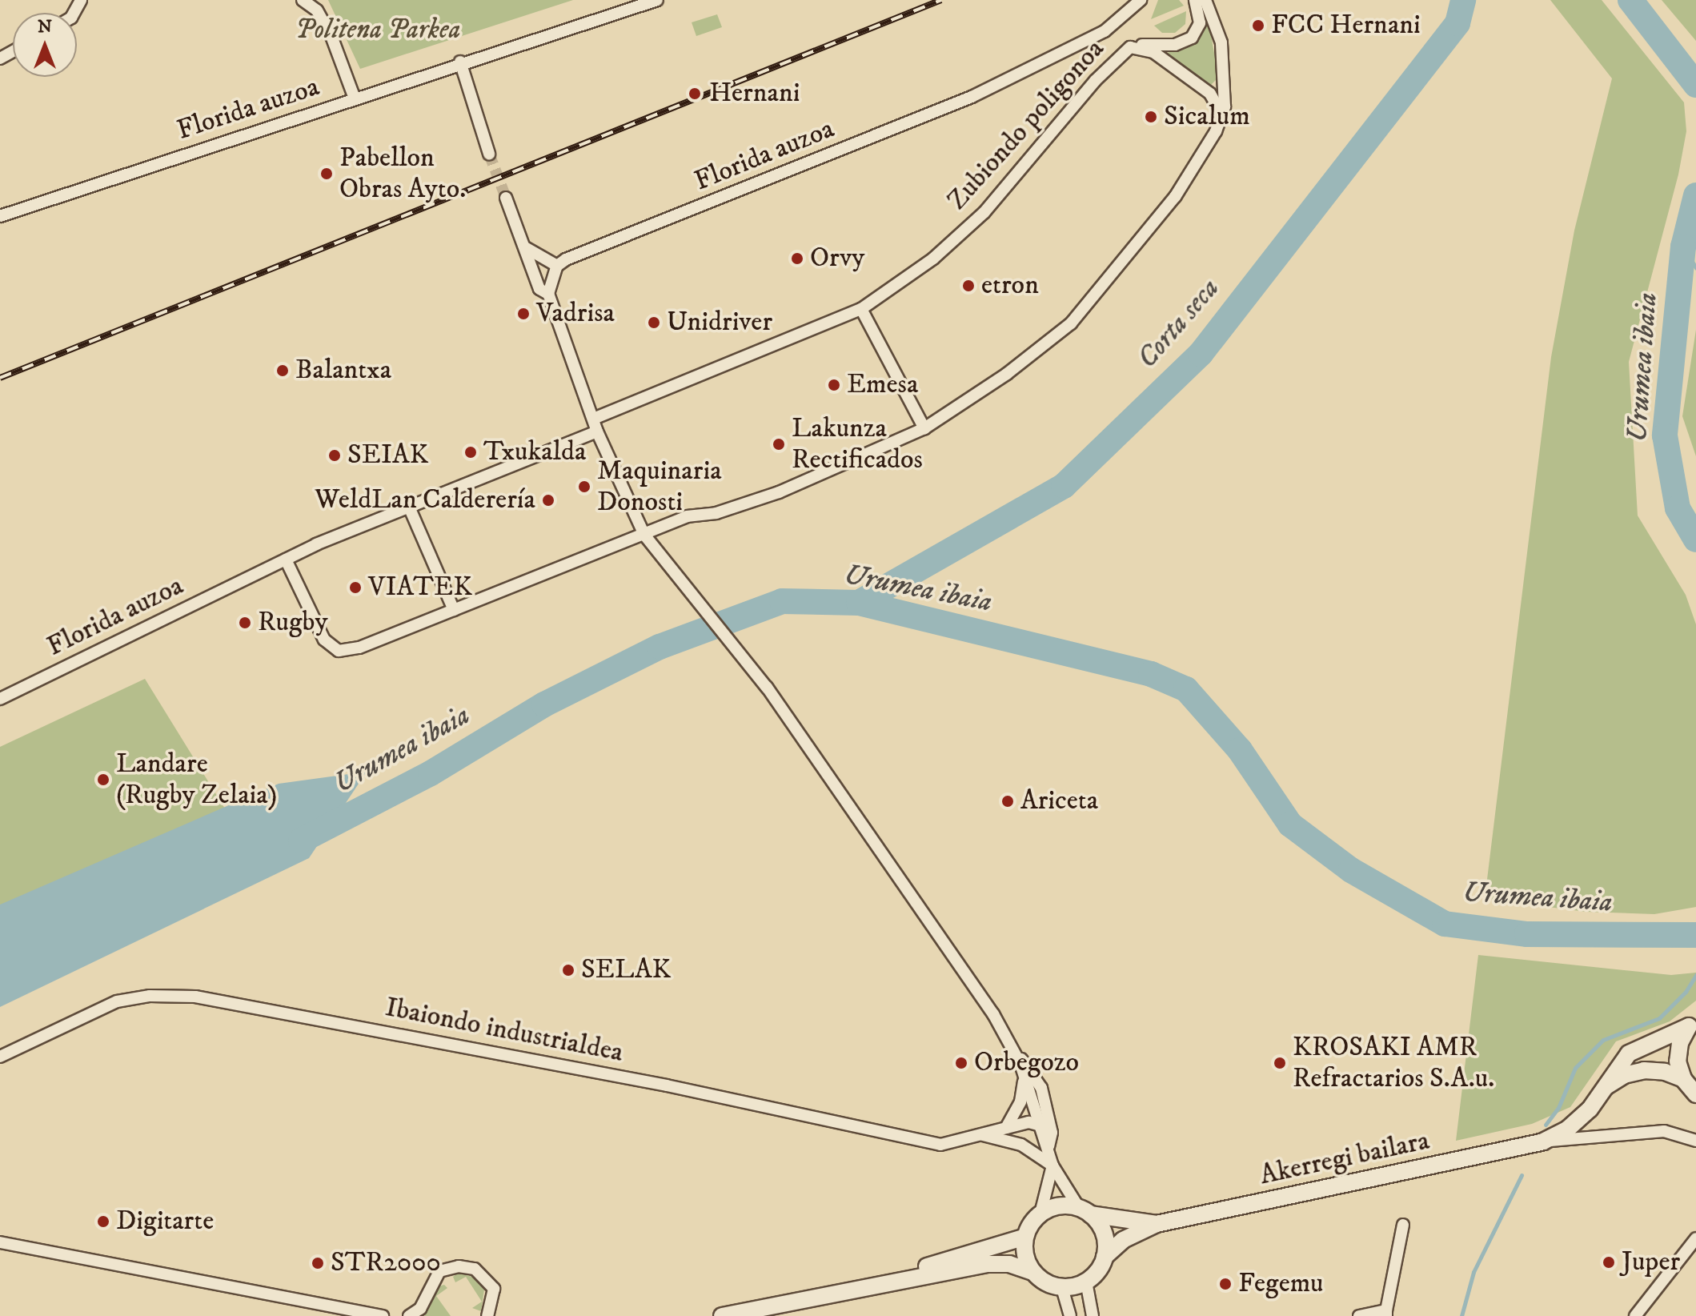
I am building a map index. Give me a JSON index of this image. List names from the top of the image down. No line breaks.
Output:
{"streets":{"main road":["Akerregi bailara"],"street":["Florida auzoa","Zubiondo poligonoa","Ibaiondo industrialdea"]},"water":["Corta seca","Urumea ibaia"],"parks":["Politena Parkea"],"places":["FCC Hernani","Hernani","Sicalum","Pabellon Obras Ayto.","Orvy","etron","Vadrisa","Unidriver","Balantxa","Emesa","Lakunza Rectificados","Txukalda","SEIAK","Maquinaria Donosti","WeldLan Calderería","VIATEK","Rugby","Landare (Rugby Zelaia)","Ariceta","SELAK","Orbegozo","KROSAKI AMR Refractarios S.A.u.","Digitarte","Juper","STR2000","Fegemu"],"north":"top"}
